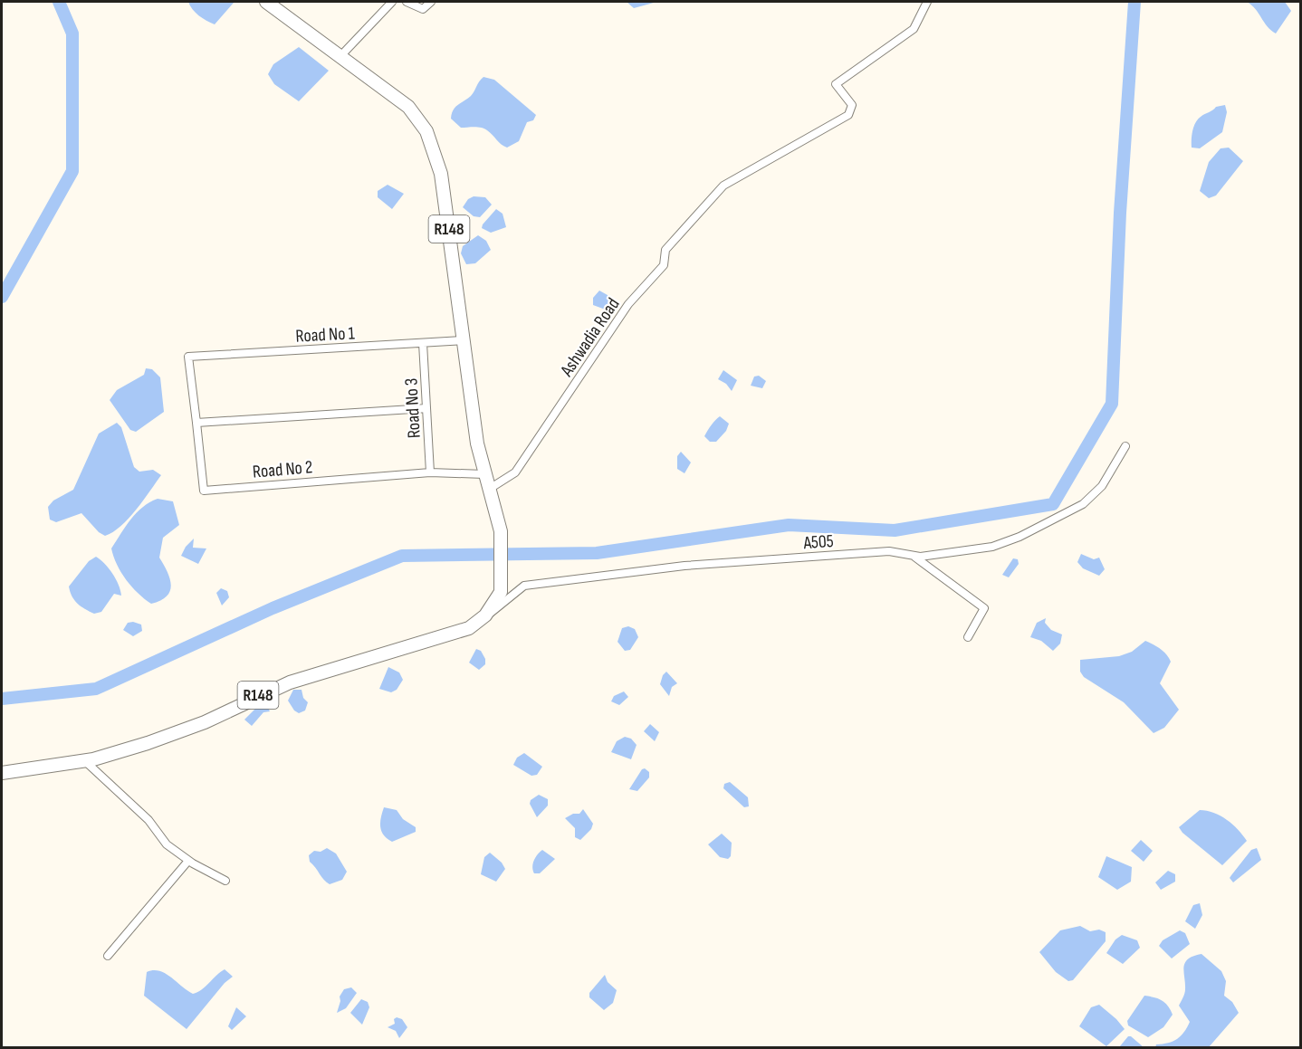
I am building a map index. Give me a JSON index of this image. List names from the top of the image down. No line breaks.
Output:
{"streets":{"main road":["R148"],"street":["Road No 1","Ashwadia Road","Road No 3","Road No 2","A505"]},"crossings":[["R148","Road No 1"],["R148","Ashwadia Road"],["R148","A505"],["Road No 1","Road No 3"],["Road No 1","Road No 2"],["Road No 3","Road No 2"]]}
